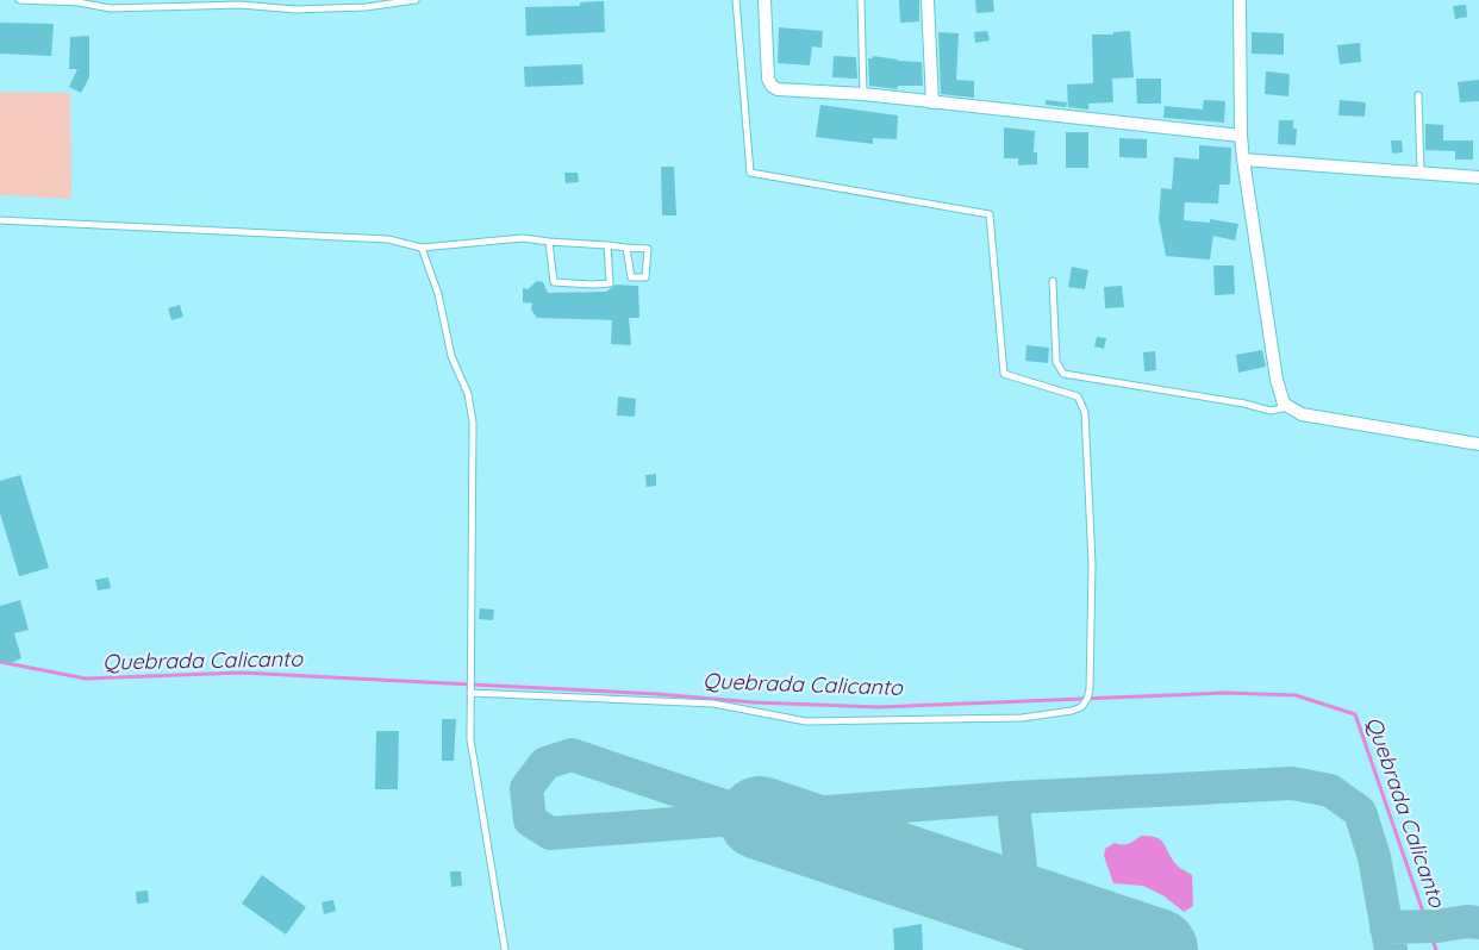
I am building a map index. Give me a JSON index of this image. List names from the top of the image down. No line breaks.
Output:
{"water":["Quebrada Calicanto"]}
